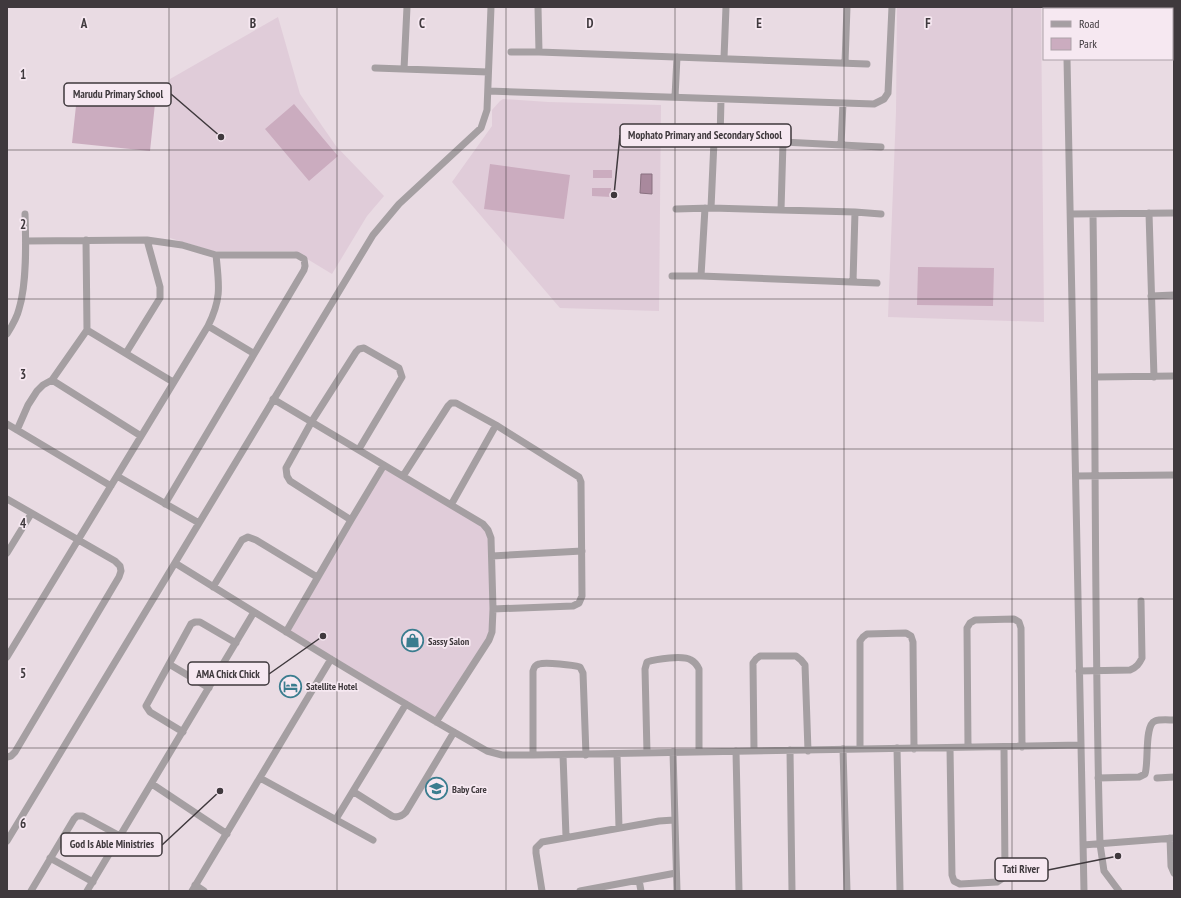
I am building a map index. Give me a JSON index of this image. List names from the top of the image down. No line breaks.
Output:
{"places":{"other":["Marudu Primary School","Mophato Primary and Secondary School","AMA Chick Chick","God Is Able Ministries","Tati River"],"shop":["Sassy Salon"],"hotel":["Satellite Hotel"],"school or university":["Baby Care"]},"legend":["Road","Park"],"grid":{"columns":["A","B","C","D","E","F"],"rows":["1","2","3","4","5","6"]}}
